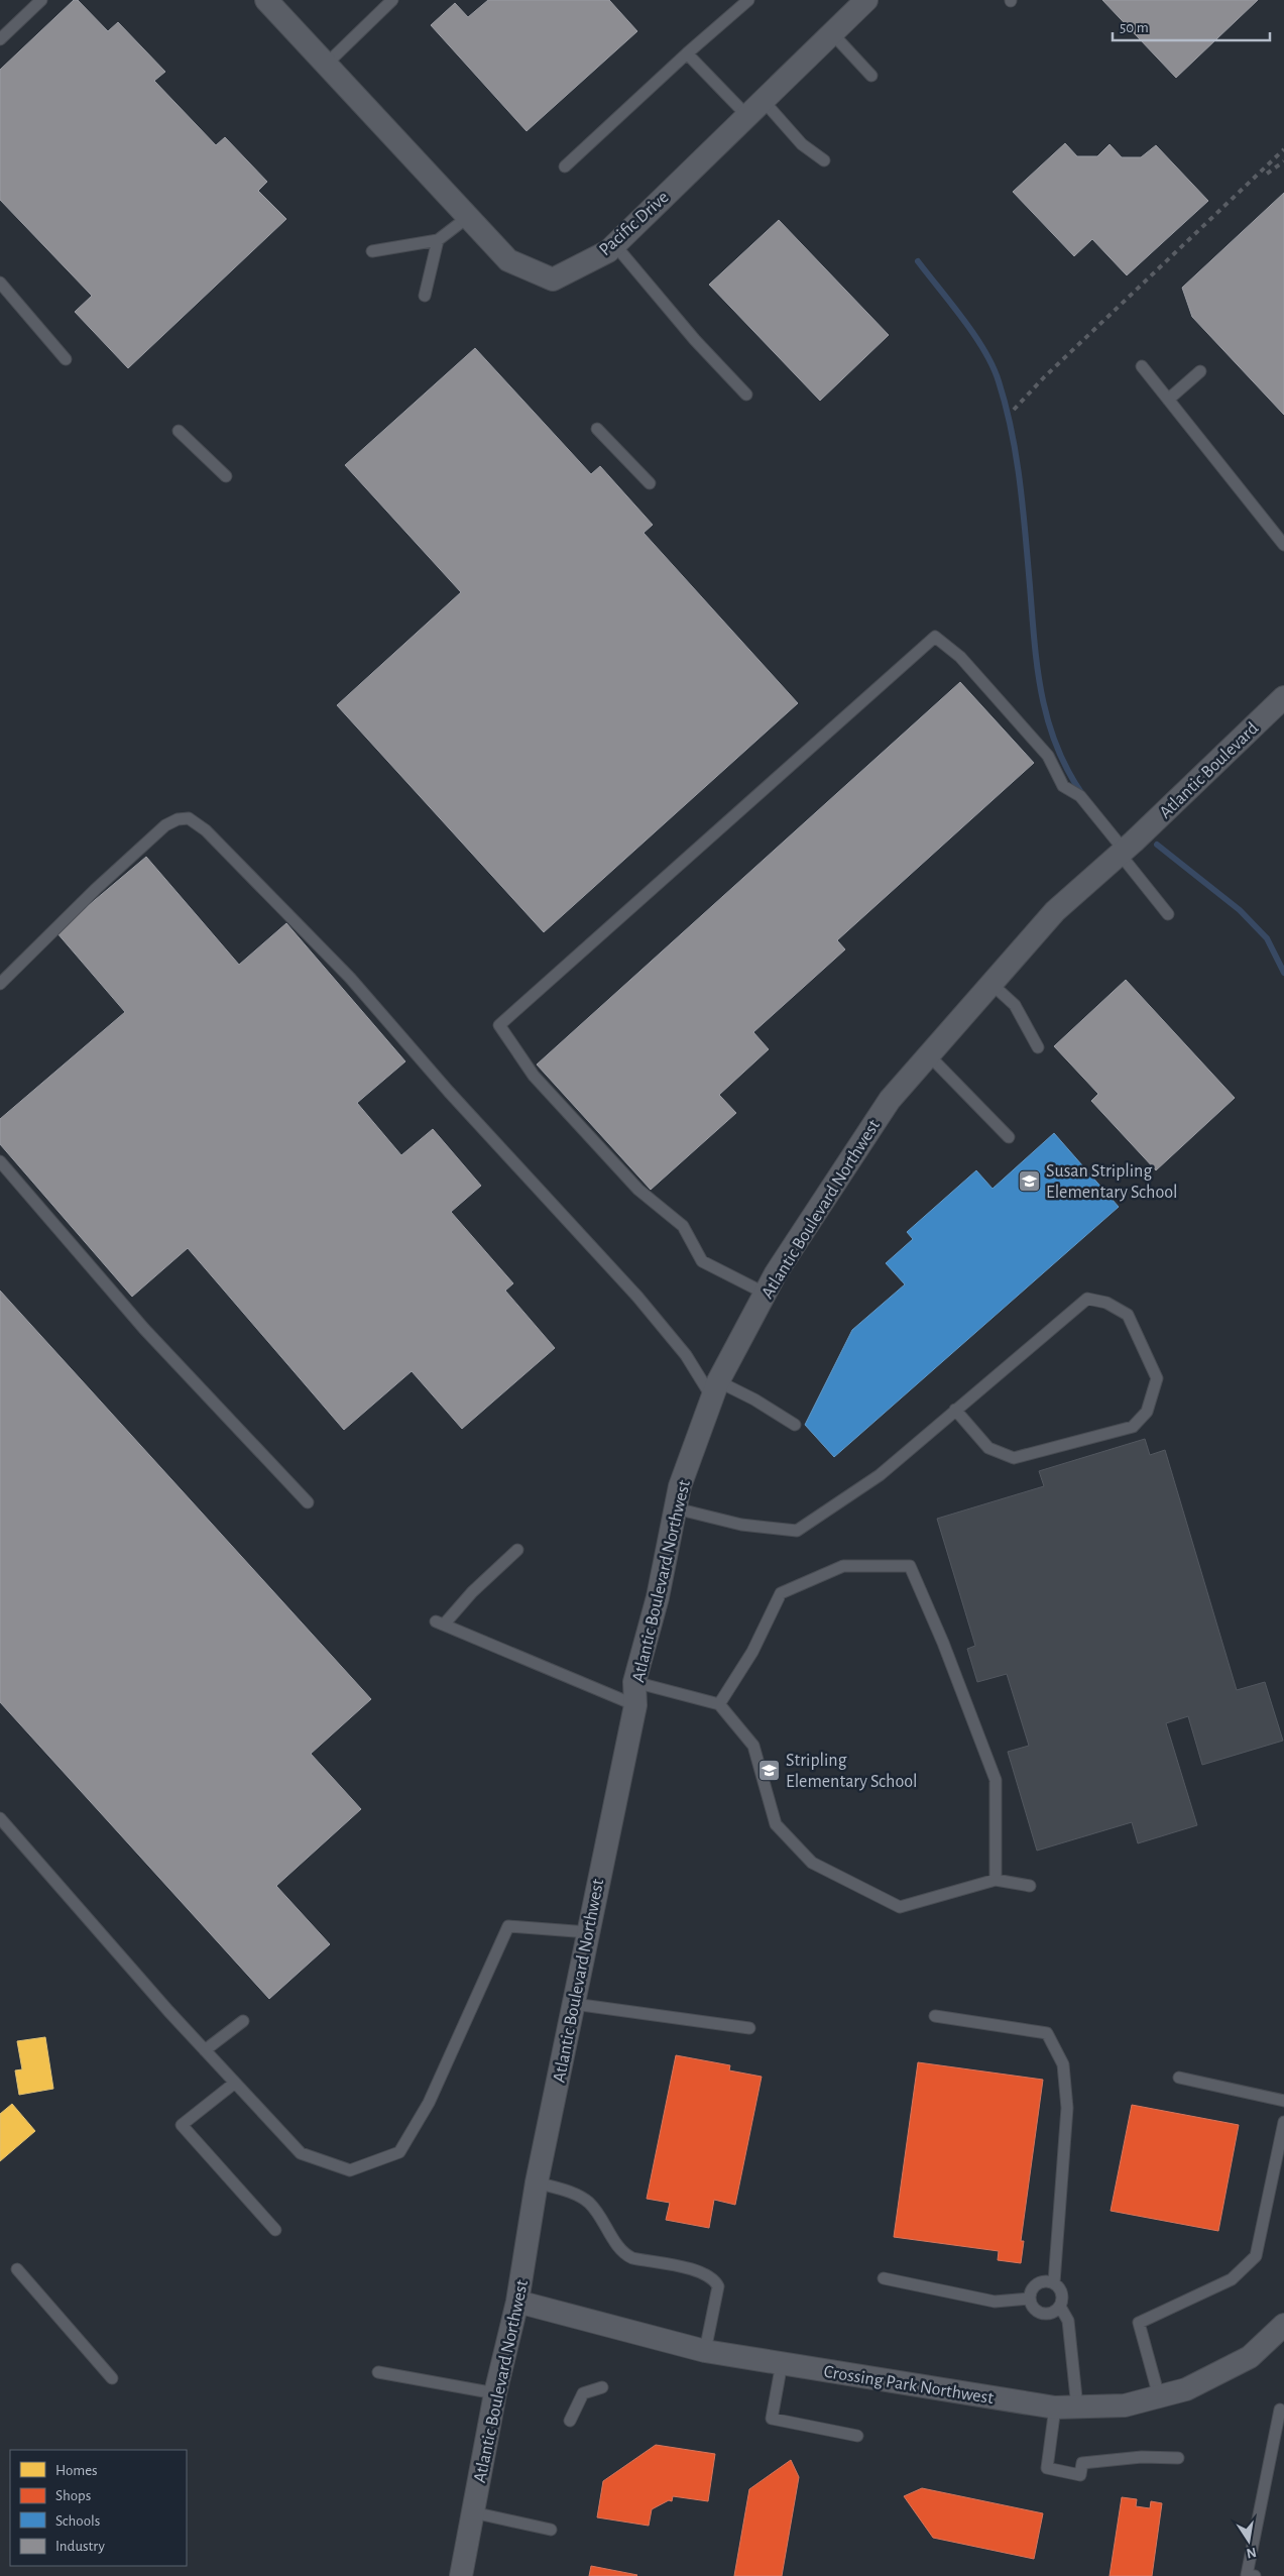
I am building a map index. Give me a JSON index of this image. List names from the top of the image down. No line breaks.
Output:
{"streets":{"street":["Pacific Drive","Atlantic Boulevard","Atlantic Boulevard Northwest","Crossing Park Northwest"]},"crossings":[["Atlantic Boulevard","Atlantic Boulevard Northwest"],["Atlantic Boulevard Northwest","Crossing Park Northwest"]],"places":{"school or university":["Susan Stripling Elementary School","Stripling Elementary School"]},"legend":["Homes","Shops","Schools","Industry"],"scale_bar":"50 m","north":"bottom"}
